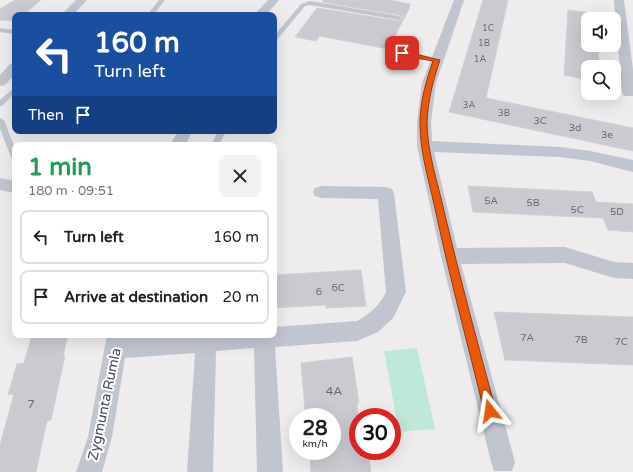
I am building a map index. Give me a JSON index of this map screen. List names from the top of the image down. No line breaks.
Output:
{"streets":{"street":["Zygmunta Rumla"]},"house_numbers":["1C","1B","1A","3A","3B","3C","3d","3e","5A","5B","5C","5D","6C","6","7A","7B","7C","4A","7"],"page":{"turn":["160 m","Turn left"],"then":"Then","heading":["1 min","180 m · 09:51"],"list":[{"name":"Turn left","value":"160 m"},{"name":"Arrive at destination","value":"20 m"}],"speed":"28 km/h","limit":"30"}}
